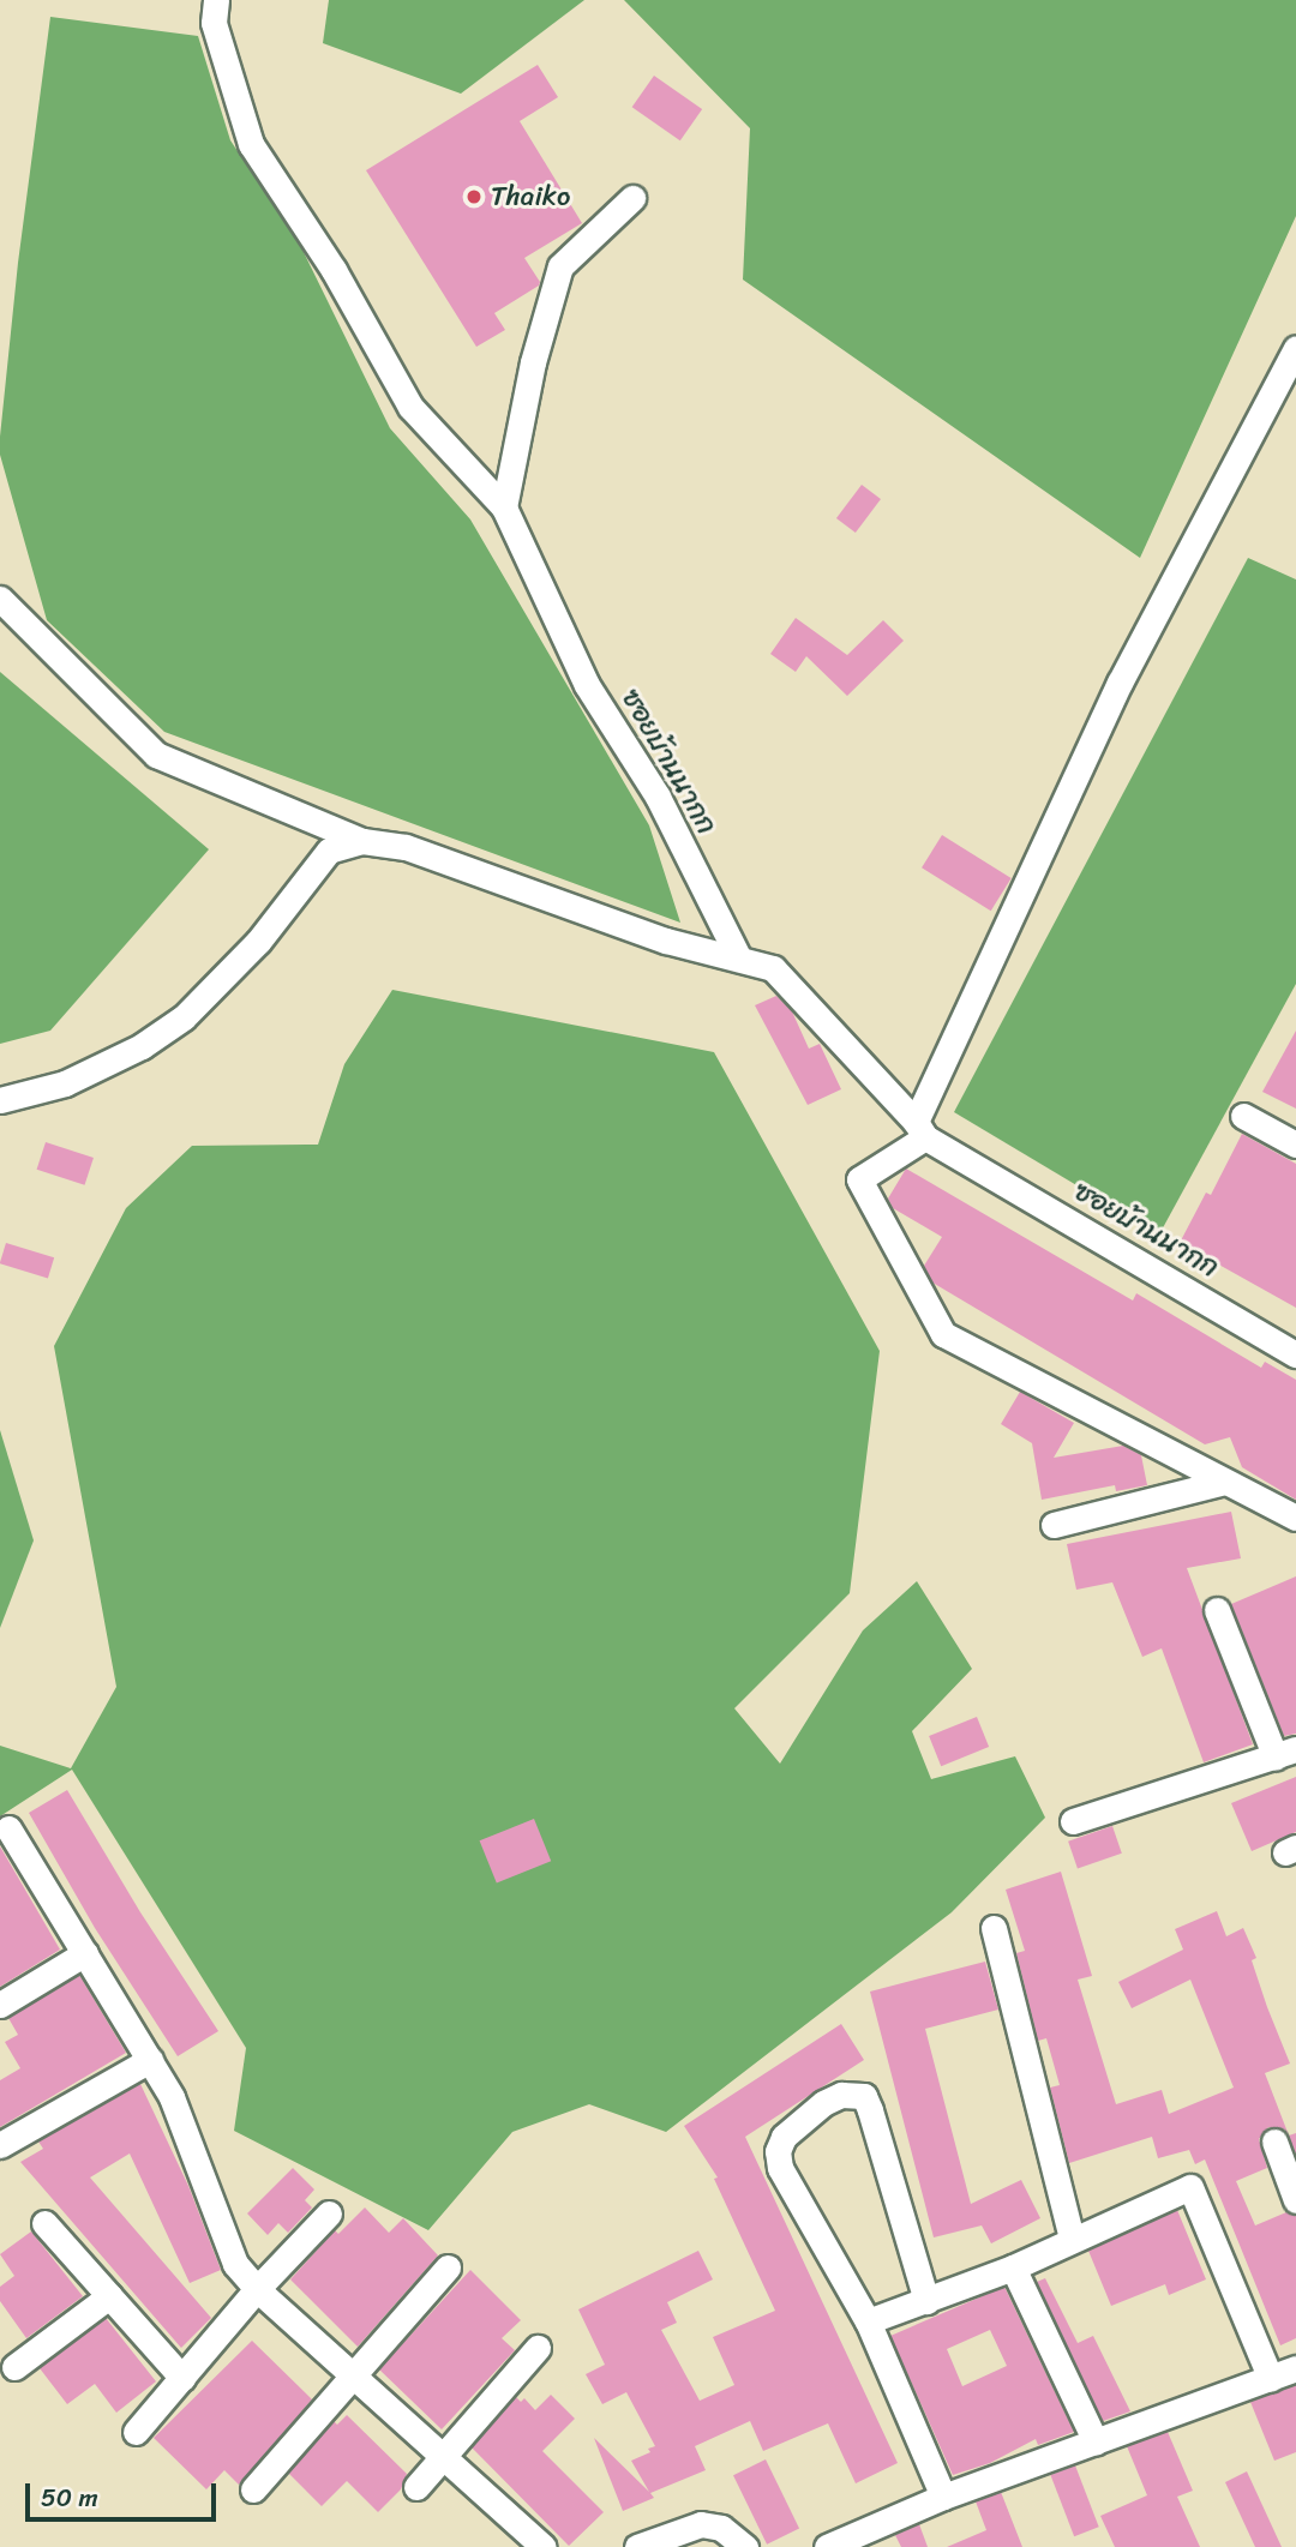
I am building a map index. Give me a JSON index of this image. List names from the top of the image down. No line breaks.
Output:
{"streets":{"street":["ซอยบ้านนากก"]},"places":["Thaiko"],"scale_bar":"50 m"}
